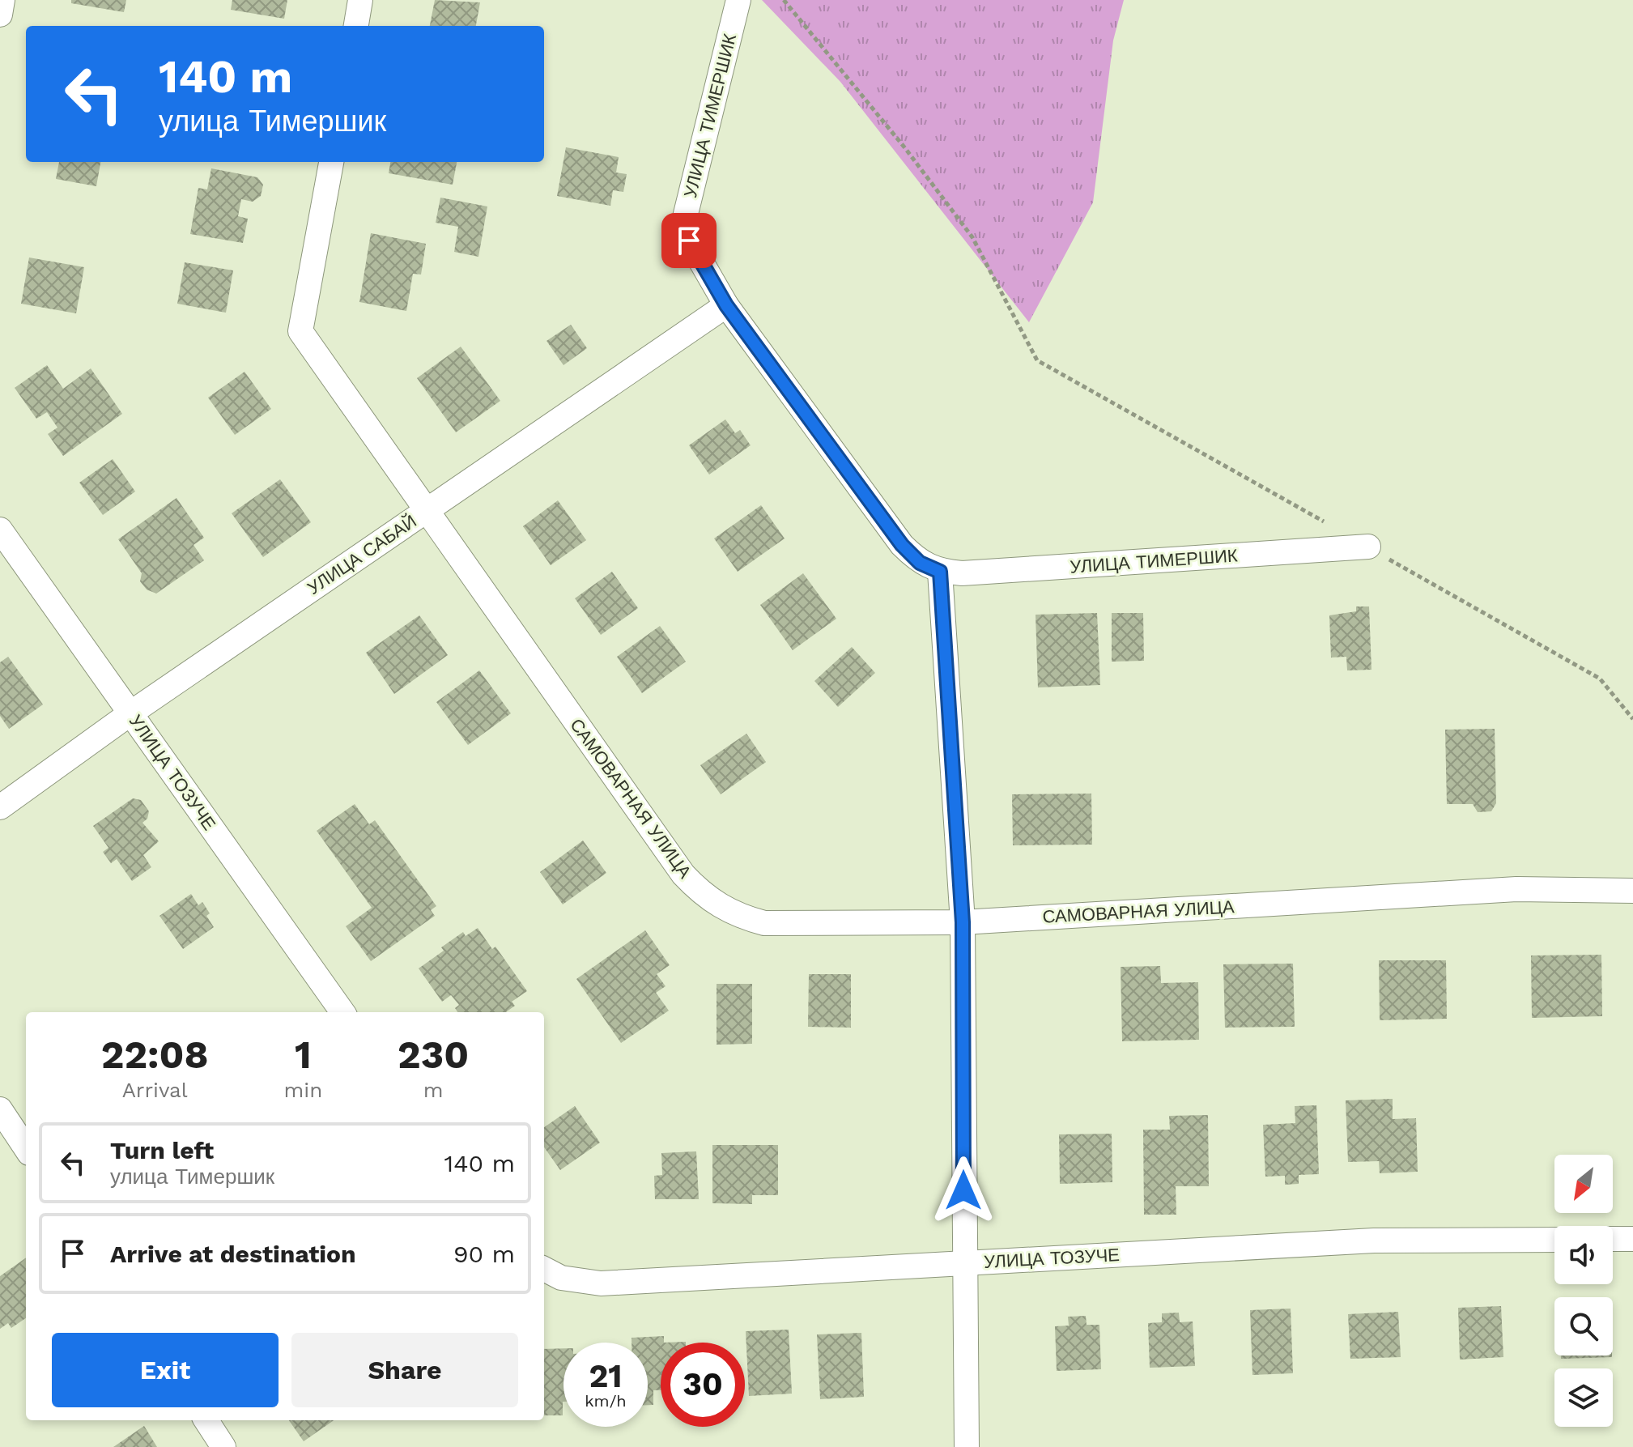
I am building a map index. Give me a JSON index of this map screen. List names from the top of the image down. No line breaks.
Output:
{"streets":{"street":["УЛИЦА ТИМЕРШИК","УЛИЦА САБАЙ","УЛИЦА ТОЗУЧЕ","САМОВАРНАЯ УЛИЦА"]},"crossings":[["УЛИЦА ТИМЕРШИК","УЛИЦА САБАЙ"],["УЛИЦА САБАЙ","УЛИЦА ТОЗУЧЕ"],["УЛИЦА САБАЙ","САМОВАРНАЯ УЛИЦА"]],"north":"bottom left","page":{"turn":["140 m","улица Тимершик"],"eta":["22:08","Arrival","1","min","230","m"],"list":[{"name":"Turn left","note":"улица Тимершик","value":"140 m"},{"name":"Arrive at destination","value":"90 m"}],"buttons":["Exit","Share"],"speed":"21 km/h","limit":"30"}}
